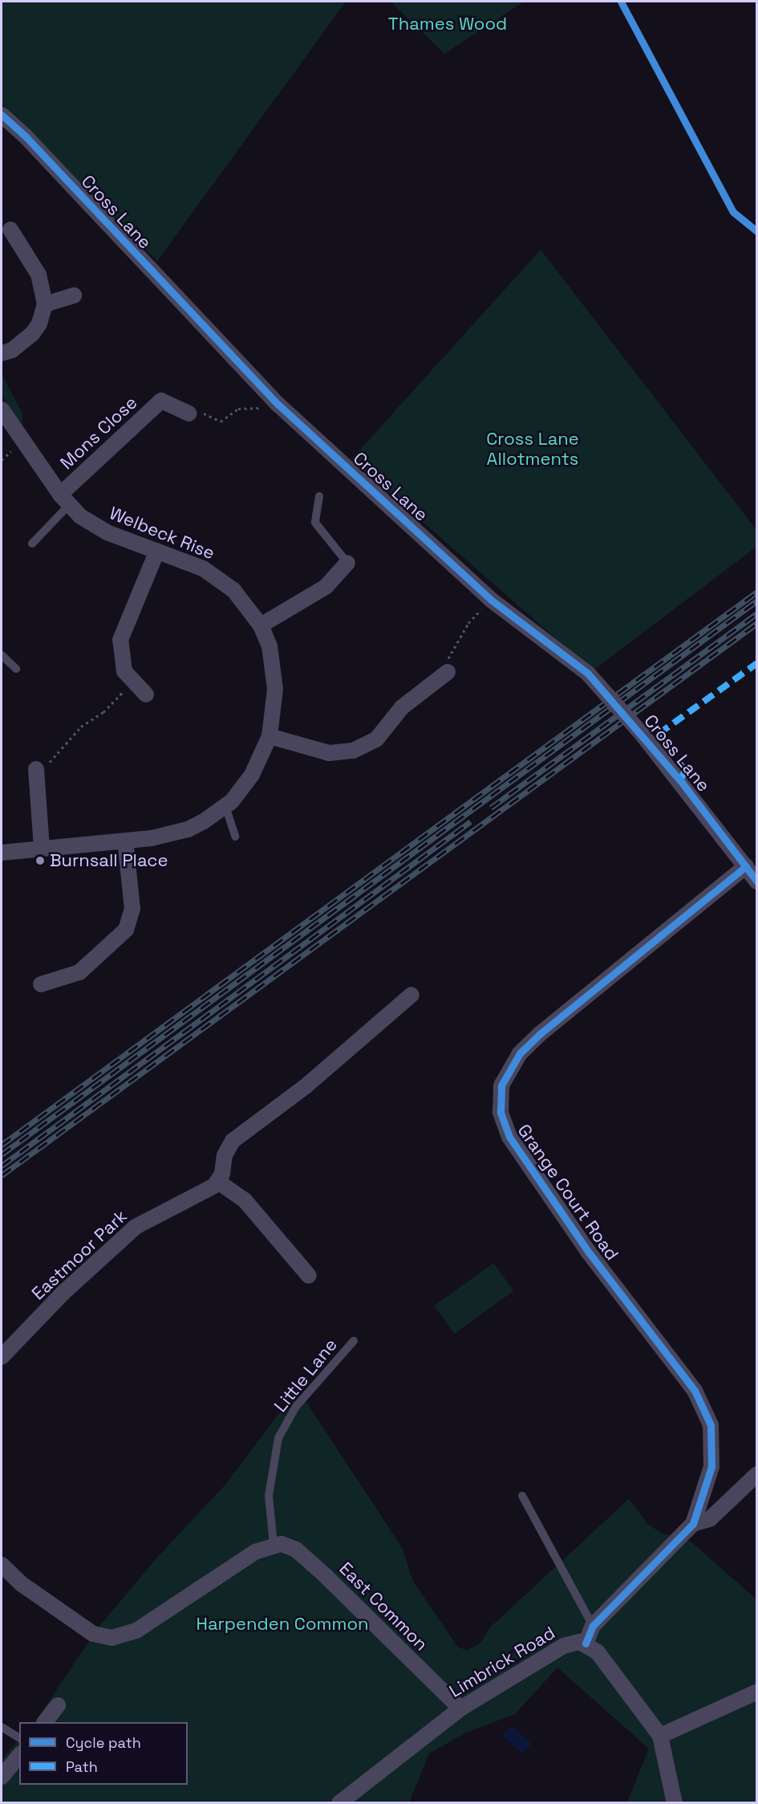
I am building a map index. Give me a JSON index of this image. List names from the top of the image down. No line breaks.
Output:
{"streets":{"street":["Cross Lane","Mons Close","Welbeck Rise","Grange Court Road","Eastmoor Park","East Common","Limbrick Road"],"lane":["Little Lane"]},"crossings":[["Cross Lane","Grange Court Road"],["Mons Close","Welbeck Rise"],["Little Lane","East Common"],["East Common","Limbrick Road"]],"parks":["Thames Wood","Cross Lane Allotments","Harpenden Common"],"places":["Burnsall Place"],"legend":["Cycle path","Path"]}
